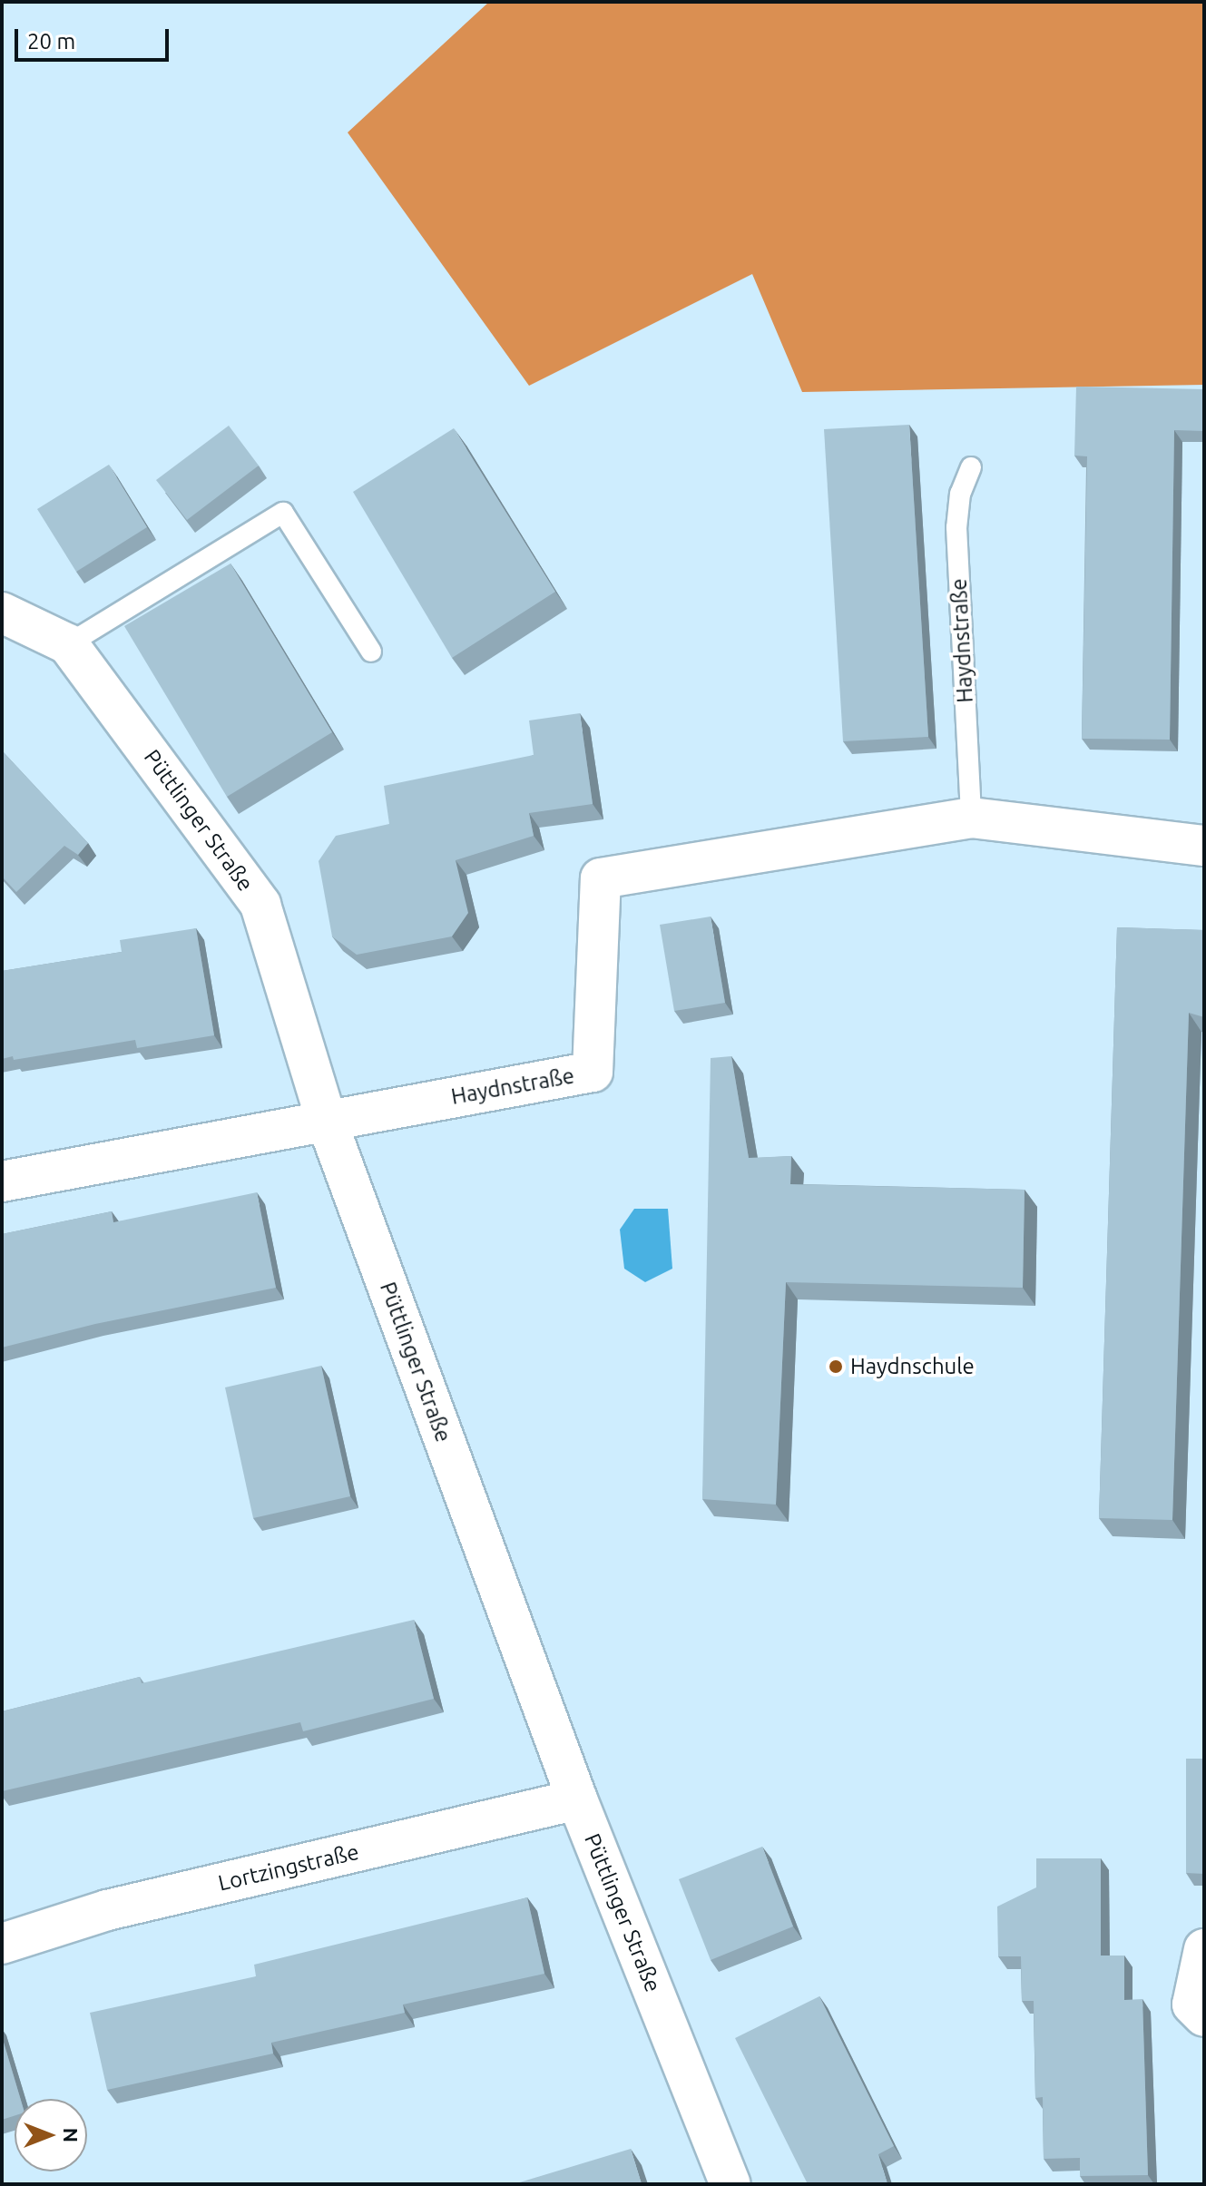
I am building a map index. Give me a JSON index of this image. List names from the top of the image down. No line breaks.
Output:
{"streets":{"street":["Haydnstraße","Püttlinger Straße","Lortzingstraße"]},"crossings":[["Haydnstraße","Püttlinger Straße"],["Püttlinger Straße","Lortzingstraße"]],"places":["Haydnschule"],"scale_bar":"20 m","north":"right"}
